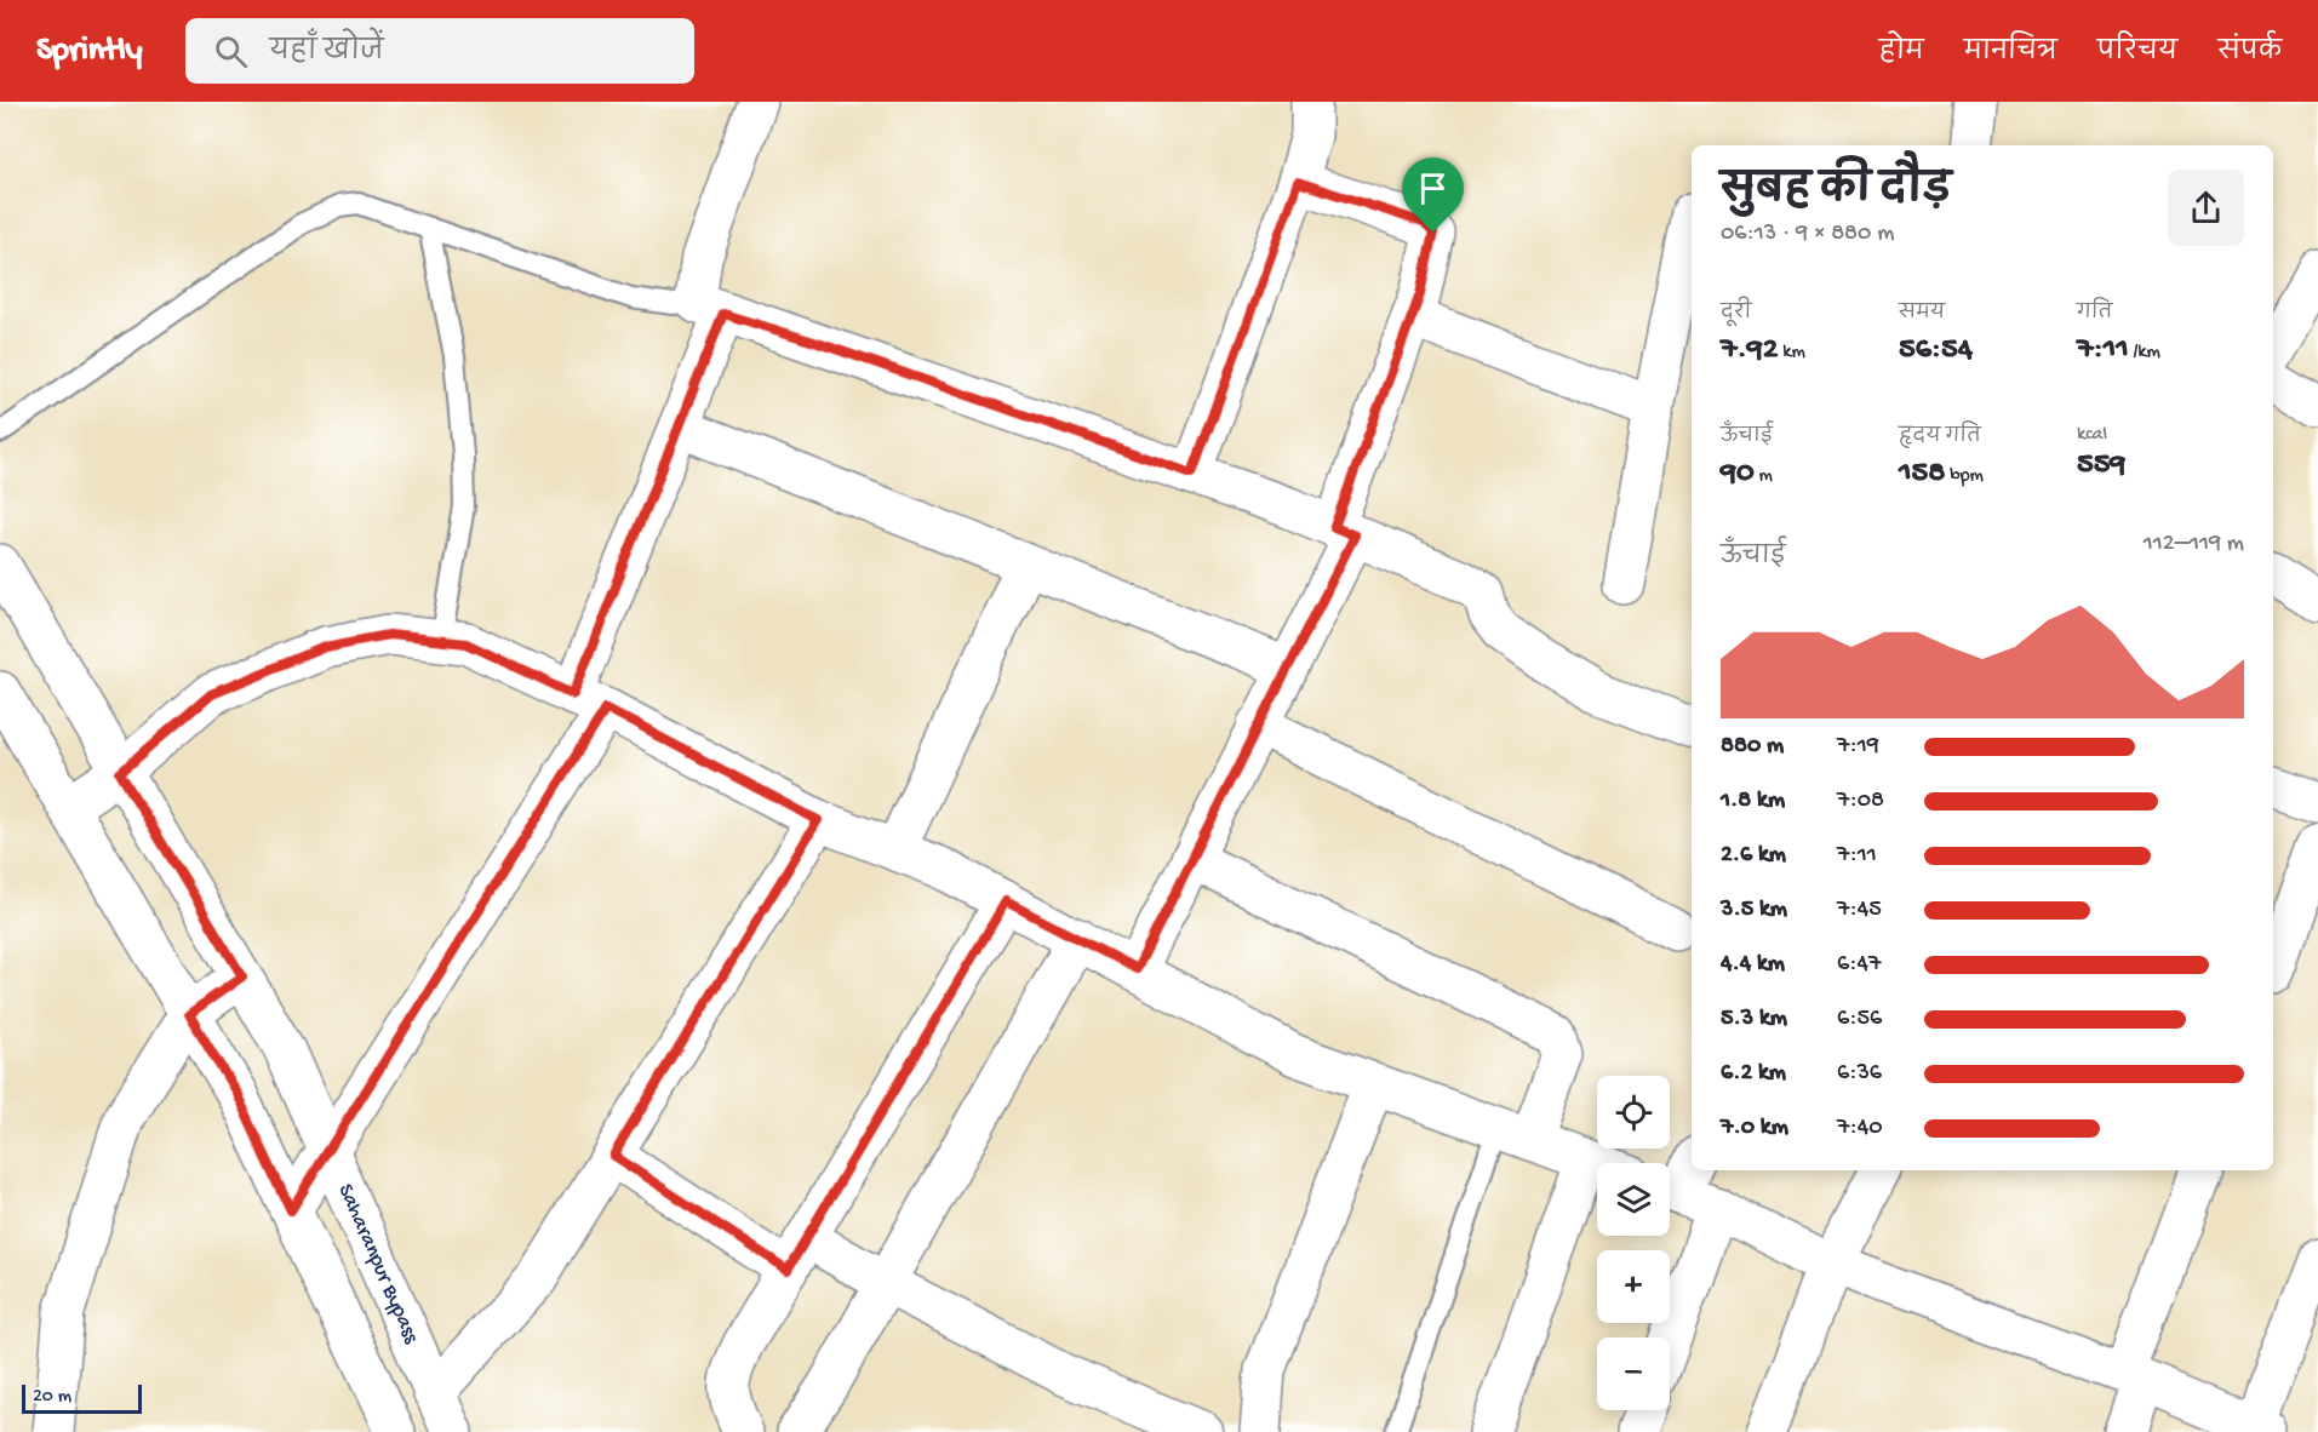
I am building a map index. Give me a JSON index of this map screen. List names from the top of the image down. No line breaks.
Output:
{"streets":{"street":["Saharanpur Bypass"]},"scale_bar":"20 m","page":{"header":"Sprintly","search":"यहाँ खोजें","nav":["होम","मानचित्र","परिचय","संपर्क"],"heading":["सुबह की दौड़","06:13 · 9 × 880 m"],"stats":[["दूरी","7.92 km"],["समय","56:54"],["गति","7:11 /km"],["ऊँचाई","90 m"],["हृदय गति","158 bpm"],["kcal","559"]],"chart":["ऊँचाई","112–119 m"],"list":[{"name":"880 m","note":"7:19"},{"name":"1.8 km","note":"7:08"},{"name":"2.6 km","note":"7:11"},{"name":"3.5 km","note":"7:45"},{"name":"4.4 km","note":"6:47"},{"name":"5.3 km","note":"6:56"},{"name":"6.2 km","note":"6:36"},{"name":"7.0 km","note":"7:40"}],"map_buttons":["+","−"],"scale":"20 m"}}
